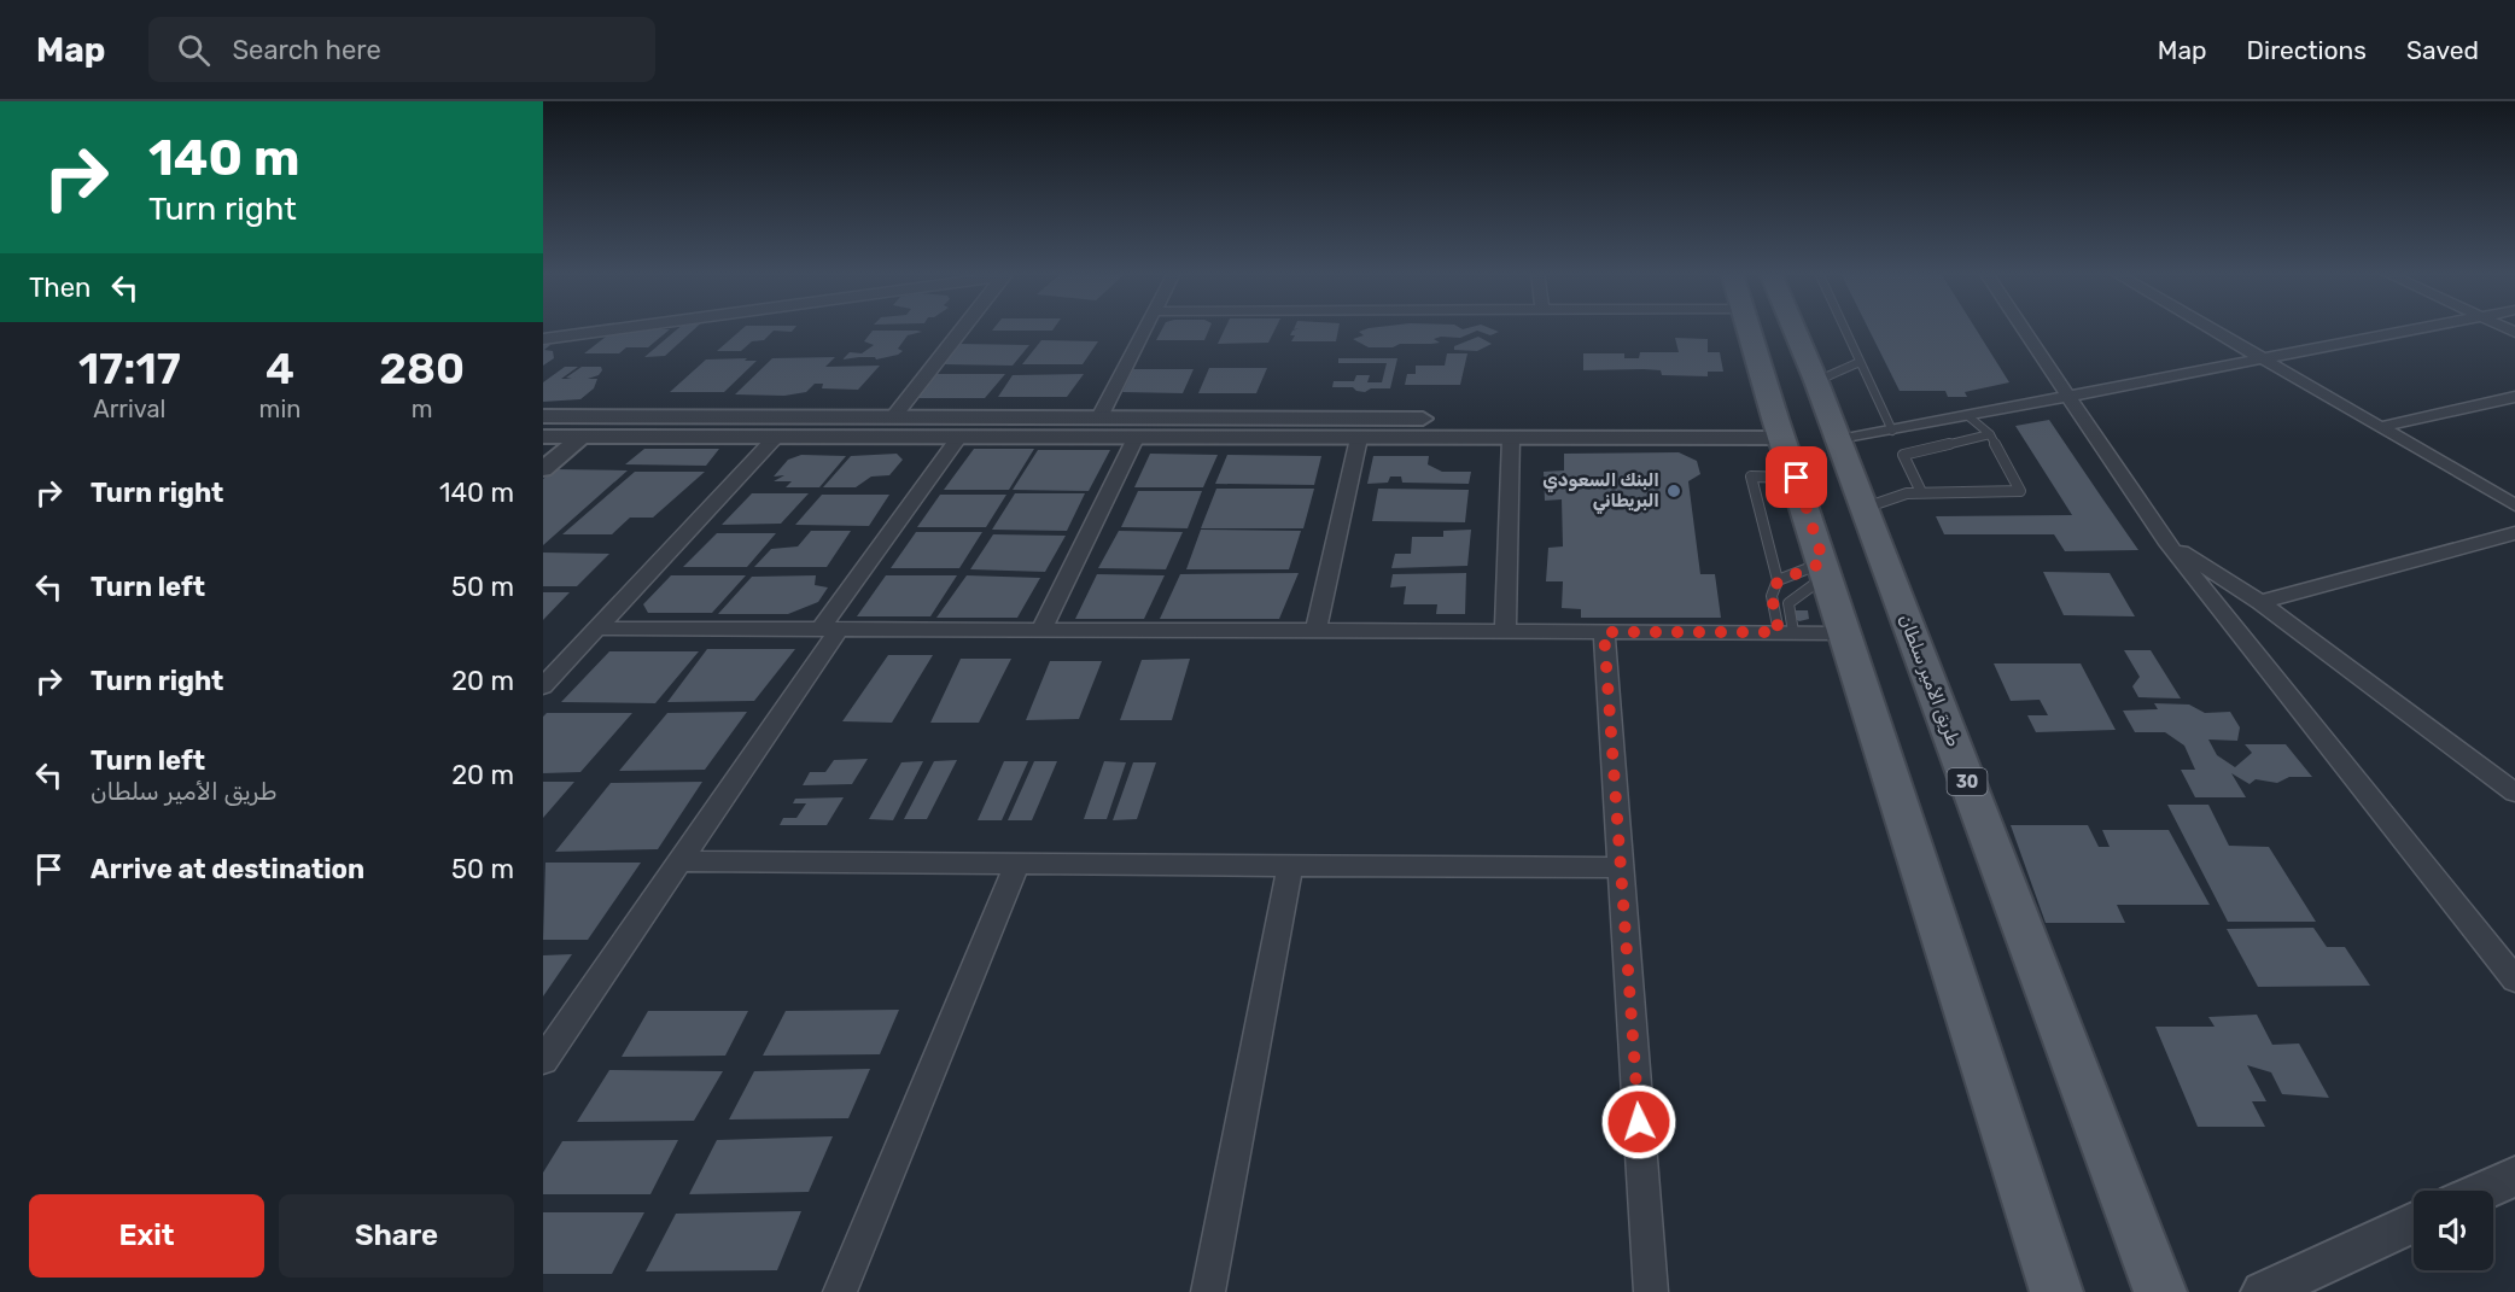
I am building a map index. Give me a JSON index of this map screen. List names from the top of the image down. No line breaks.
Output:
{"streets":{"main road":["طريق الأمير سلطان","30"]},"places":["البنك السعودي البريطاني"],"page":{"header":"Map","search":"Search here","nav":["Map","Directions","Saved"],"turn":["140 m","Turn right"],"then":"Then","eta":["17:17","Arrival","4","min","280","m"],"list":[{"name":"Turn right","value":"140 m"},{"name":"Turn left","value":"50 m"},{"name":"Turn right","value":"20 m"},{"name":"Turn left","note":"طريق الأمير سلطان","value":"20 m"},{"name":"Arrive at destination","value":"50 m"}],"buttons":["Exit","Share"]}}
